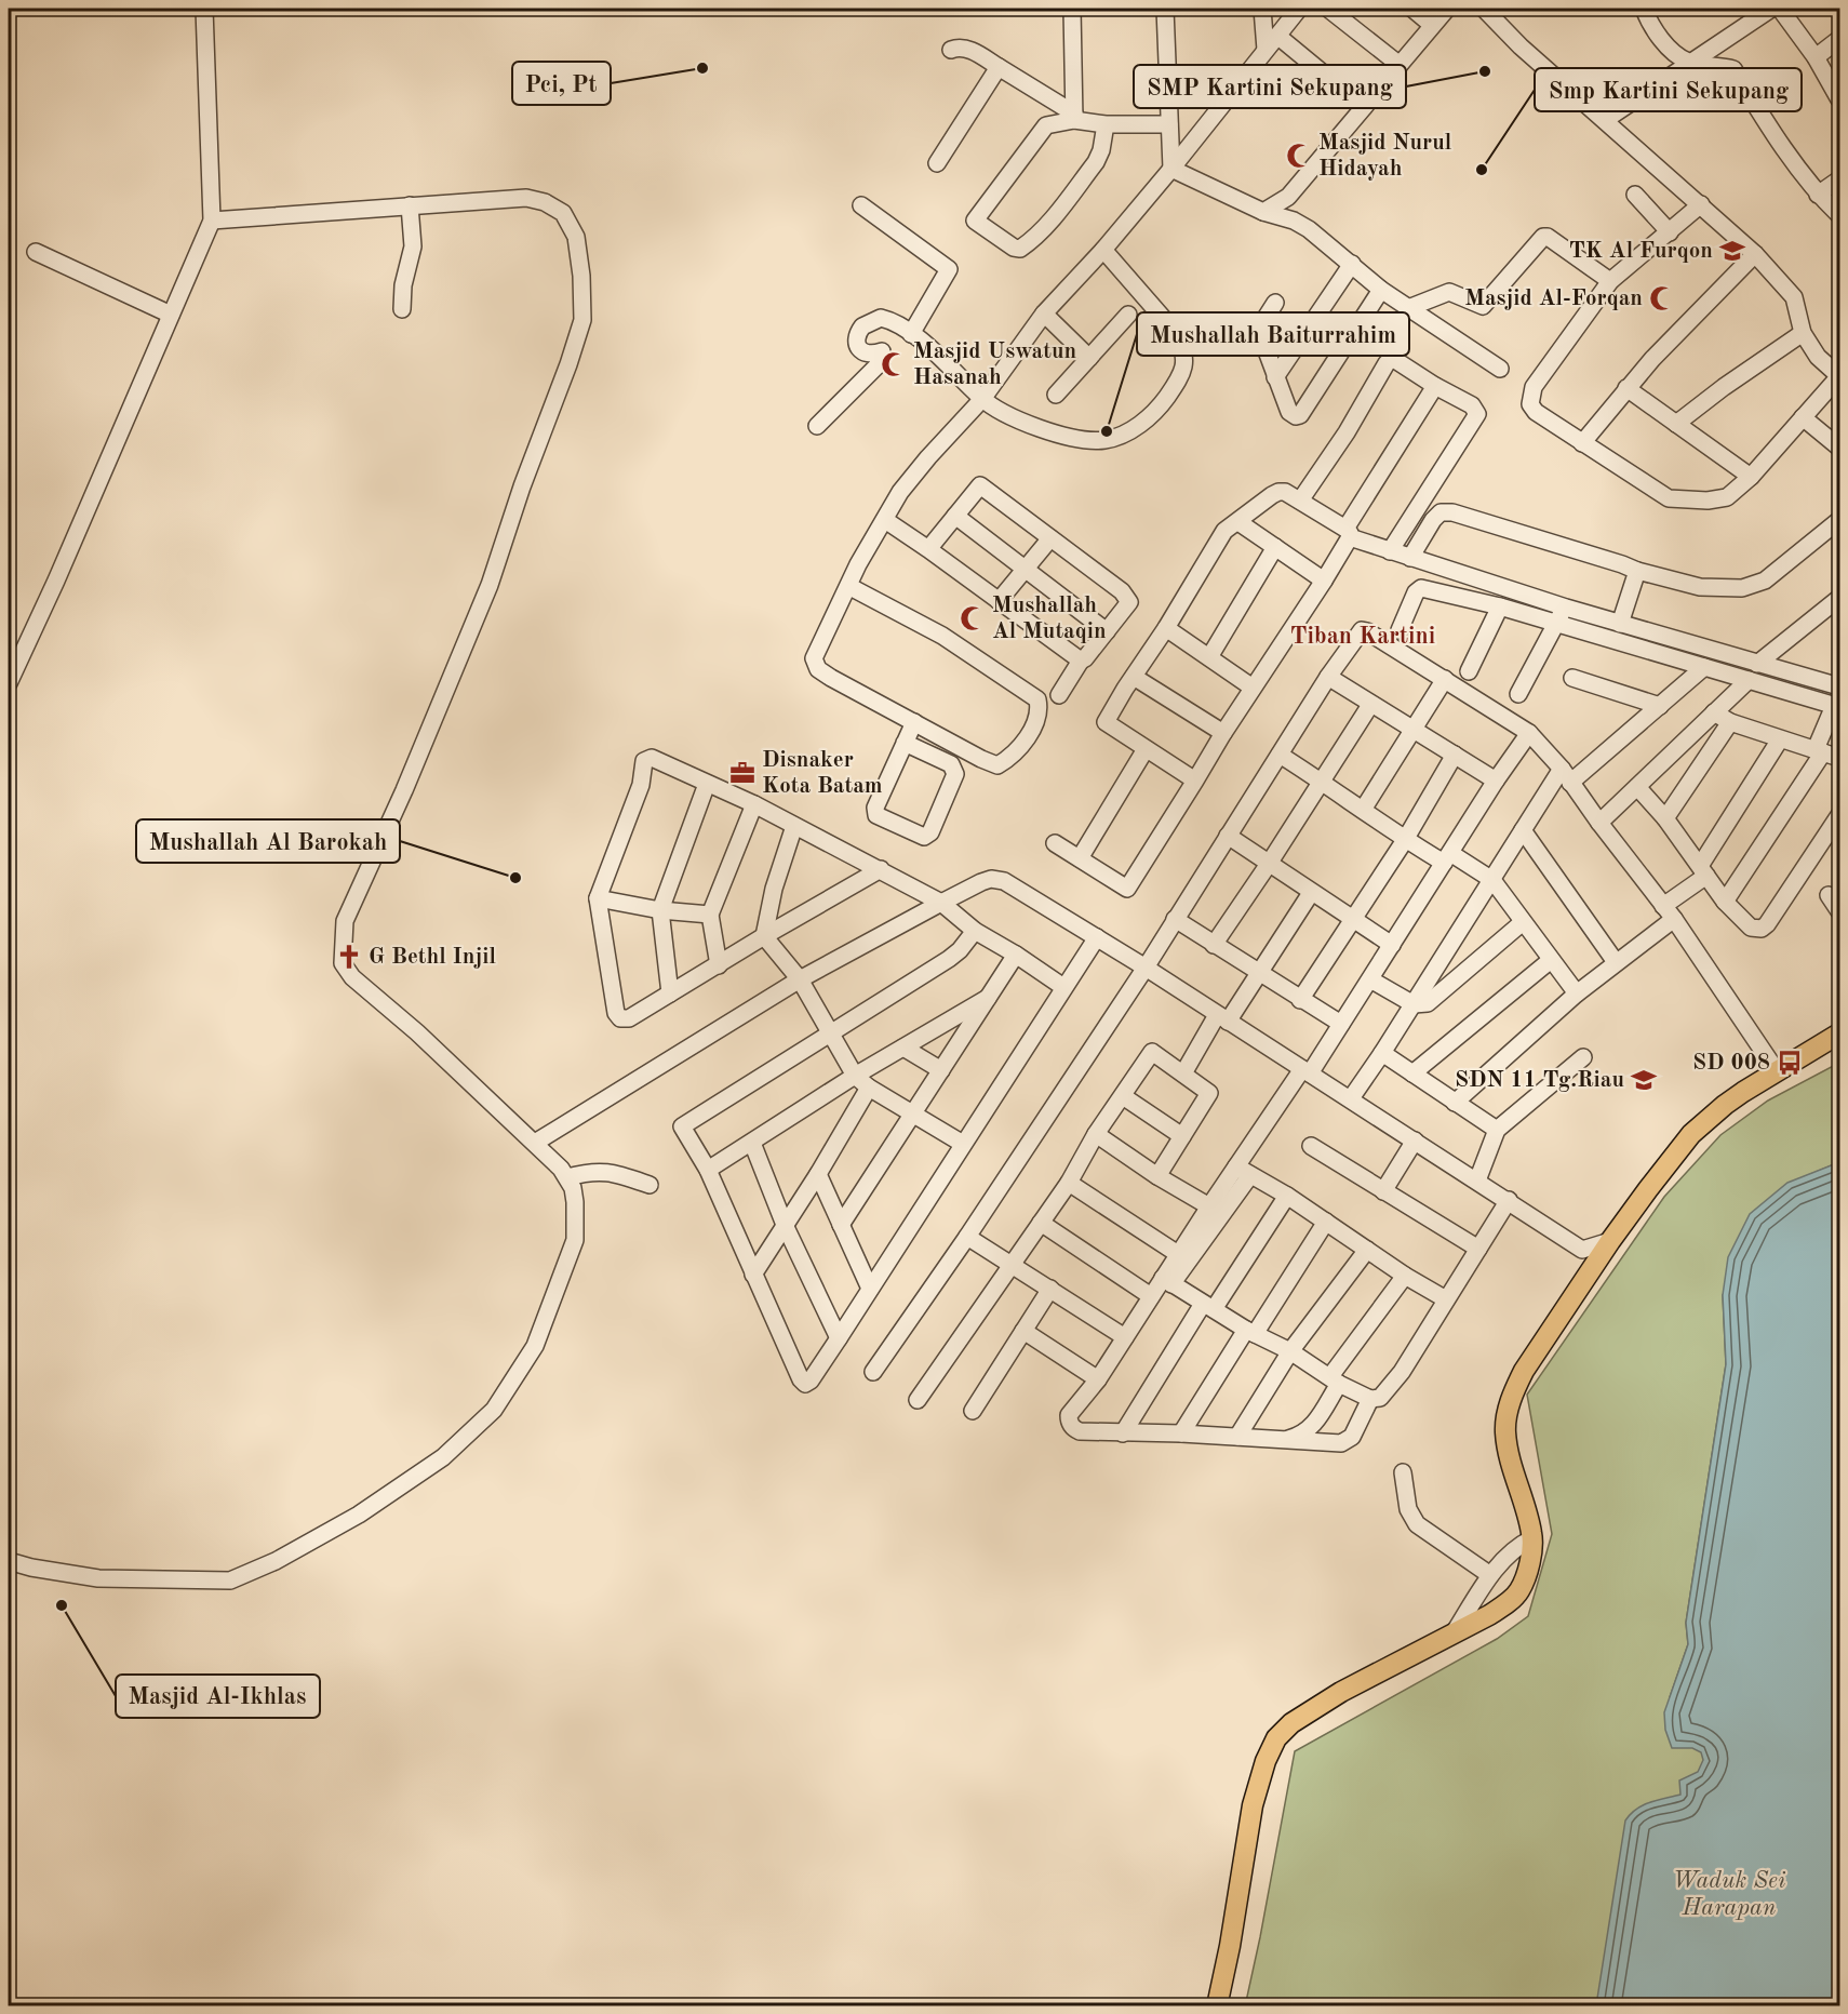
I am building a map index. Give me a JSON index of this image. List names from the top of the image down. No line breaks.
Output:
{"districts":["Tiban Kartini"],"water":["Waduk Sei Harapan"],"places":{"other":["Pci, Pt","SMP Kartini Sekupang","Smp Kartini Sekupang","Mushallah Baiturrahim","Mushallah Al Barokah","Masjid Al-Ikhlas"],"mosque":["Masjid Nurul Hidayah","Masjid Al-Forqan","Masjid Uswatun Hasanah","Mushallah Al Mutaqin"],"school or university":["TK Al Furqon","SDN 11 Tg.Riau"],"office":["Disnaker Kota Batam"],"church":["G Bethl Injil"],"bus stop":["SD 008"]}}
